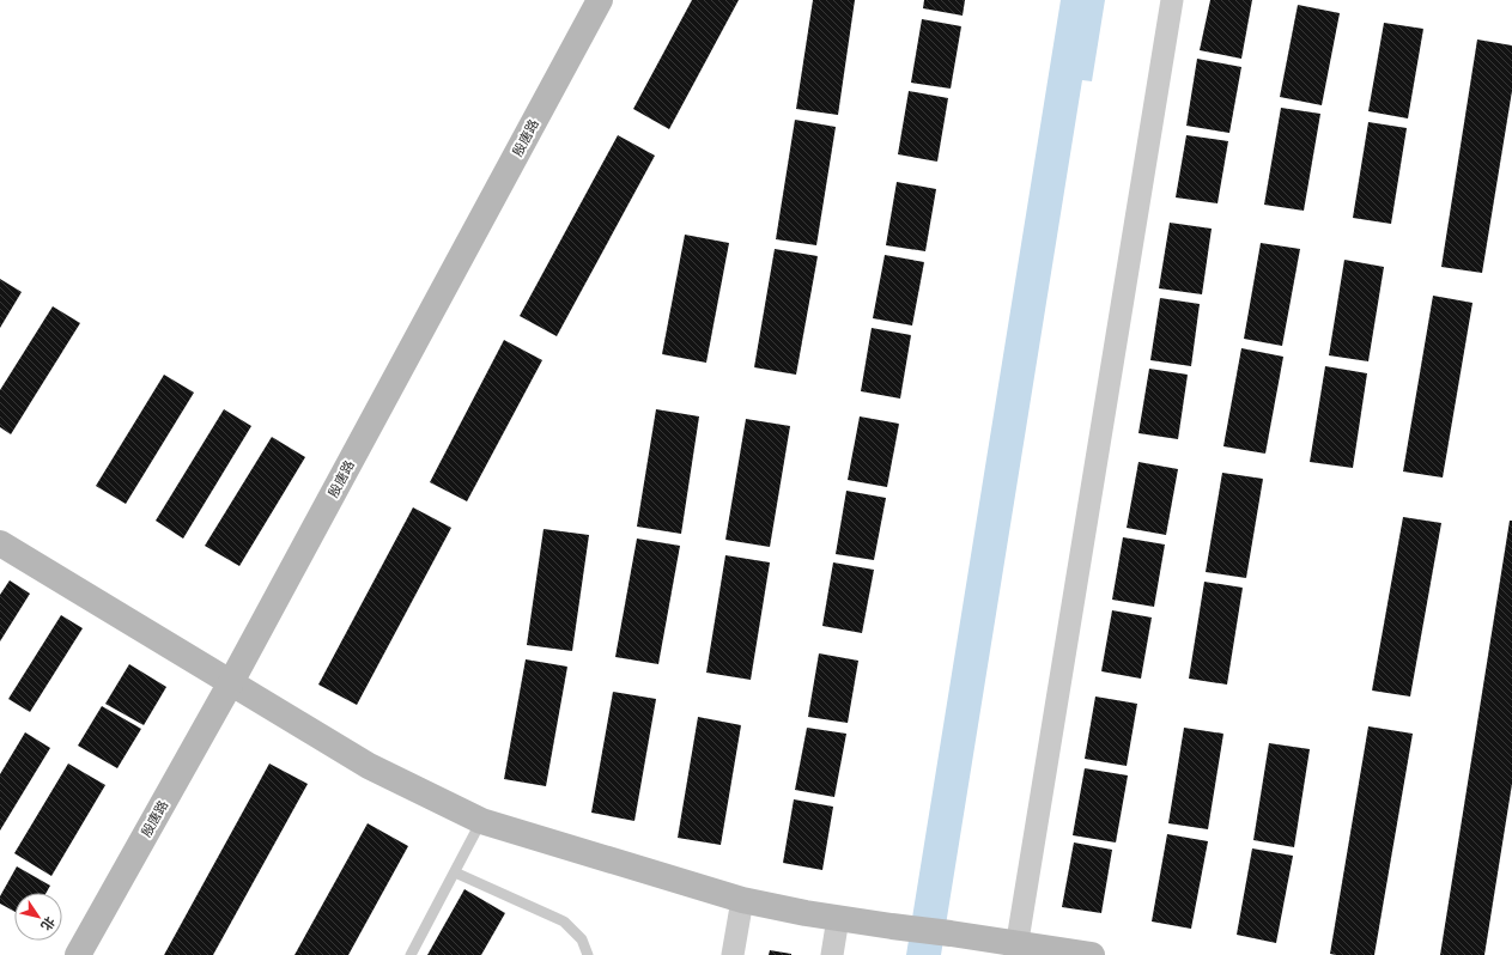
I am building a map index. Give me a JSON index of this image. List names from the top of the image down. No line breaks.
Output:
{"streets":{"street":["殷唐路"]},"north":"bottom right"}
